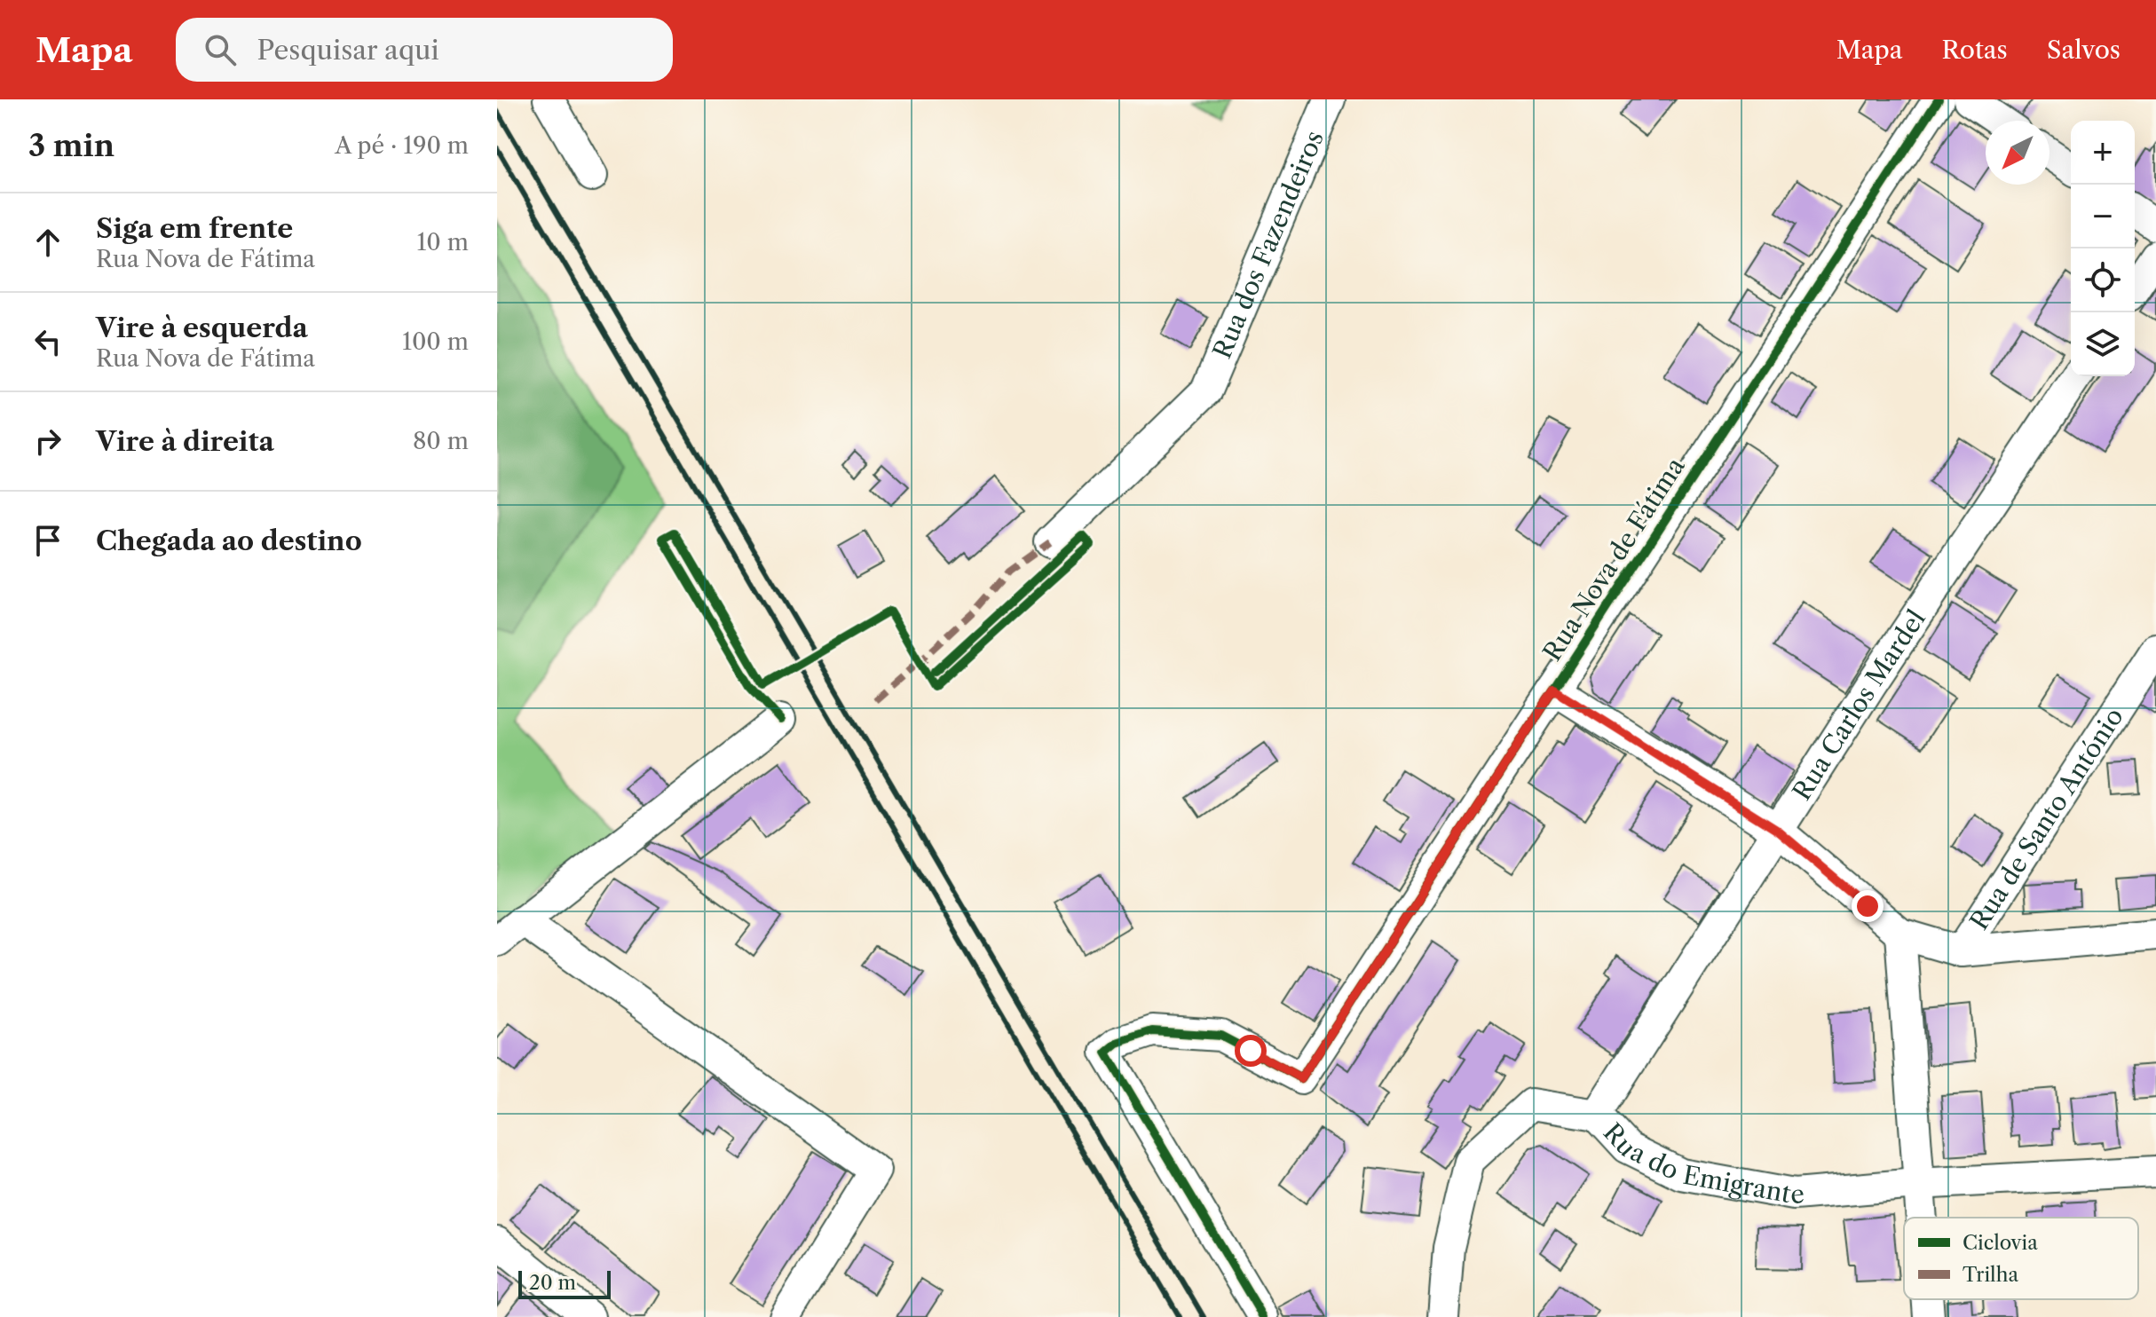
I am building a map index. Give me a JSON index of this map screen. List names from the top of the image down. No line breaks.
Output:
{"streets":{"street":["Rua dos Fazendeiros","Rua Nova de Fátima","Rua Carlos Mardel","Rua de Santo António","Rua do Emigrante"]},"crossings":[["Rua Carlos Mardel","Rua do Emigrante"]],"legend":["Ciclovia","Trilha"],"scale_bar":"20 m","north":"bottom left","page":{"header":"Mapa","search":"Pesquisar aqui","nav":["Mapa","Rotas","Salvos"],"heading":["3 min","A pé · 190 m"],"map_buttons":["+","−"],"list":[["Siga em frente","Rua Nova de Fátima","10 m"],["Vire à esquerda","Rua Nova de Fátima","100 m"],["Vire à direita","80 m"],"Chegada ao destino"],"scale":"20 m"}}
